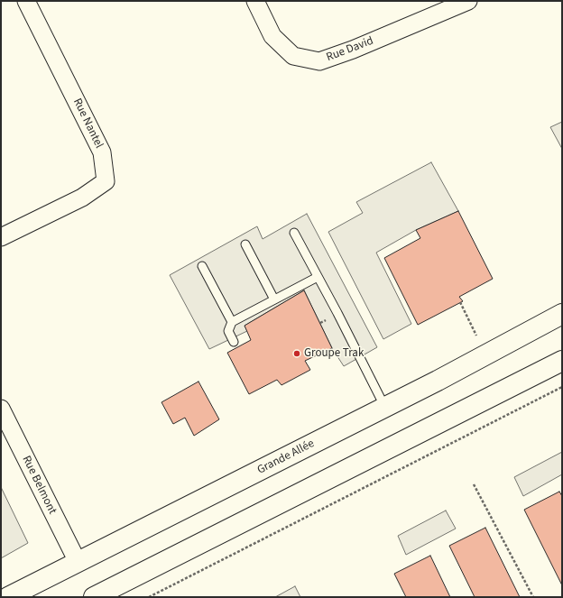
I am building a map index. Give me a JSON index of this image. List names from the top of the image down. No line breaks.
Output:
{"streets":{"main road":["Grande Allée"],"street":["Rue David","Rue Nantel","Rue Belmont"]},"crossings":[["Grande Allée","Rue Belmont"]],"places":["Groupe Trak"]}
